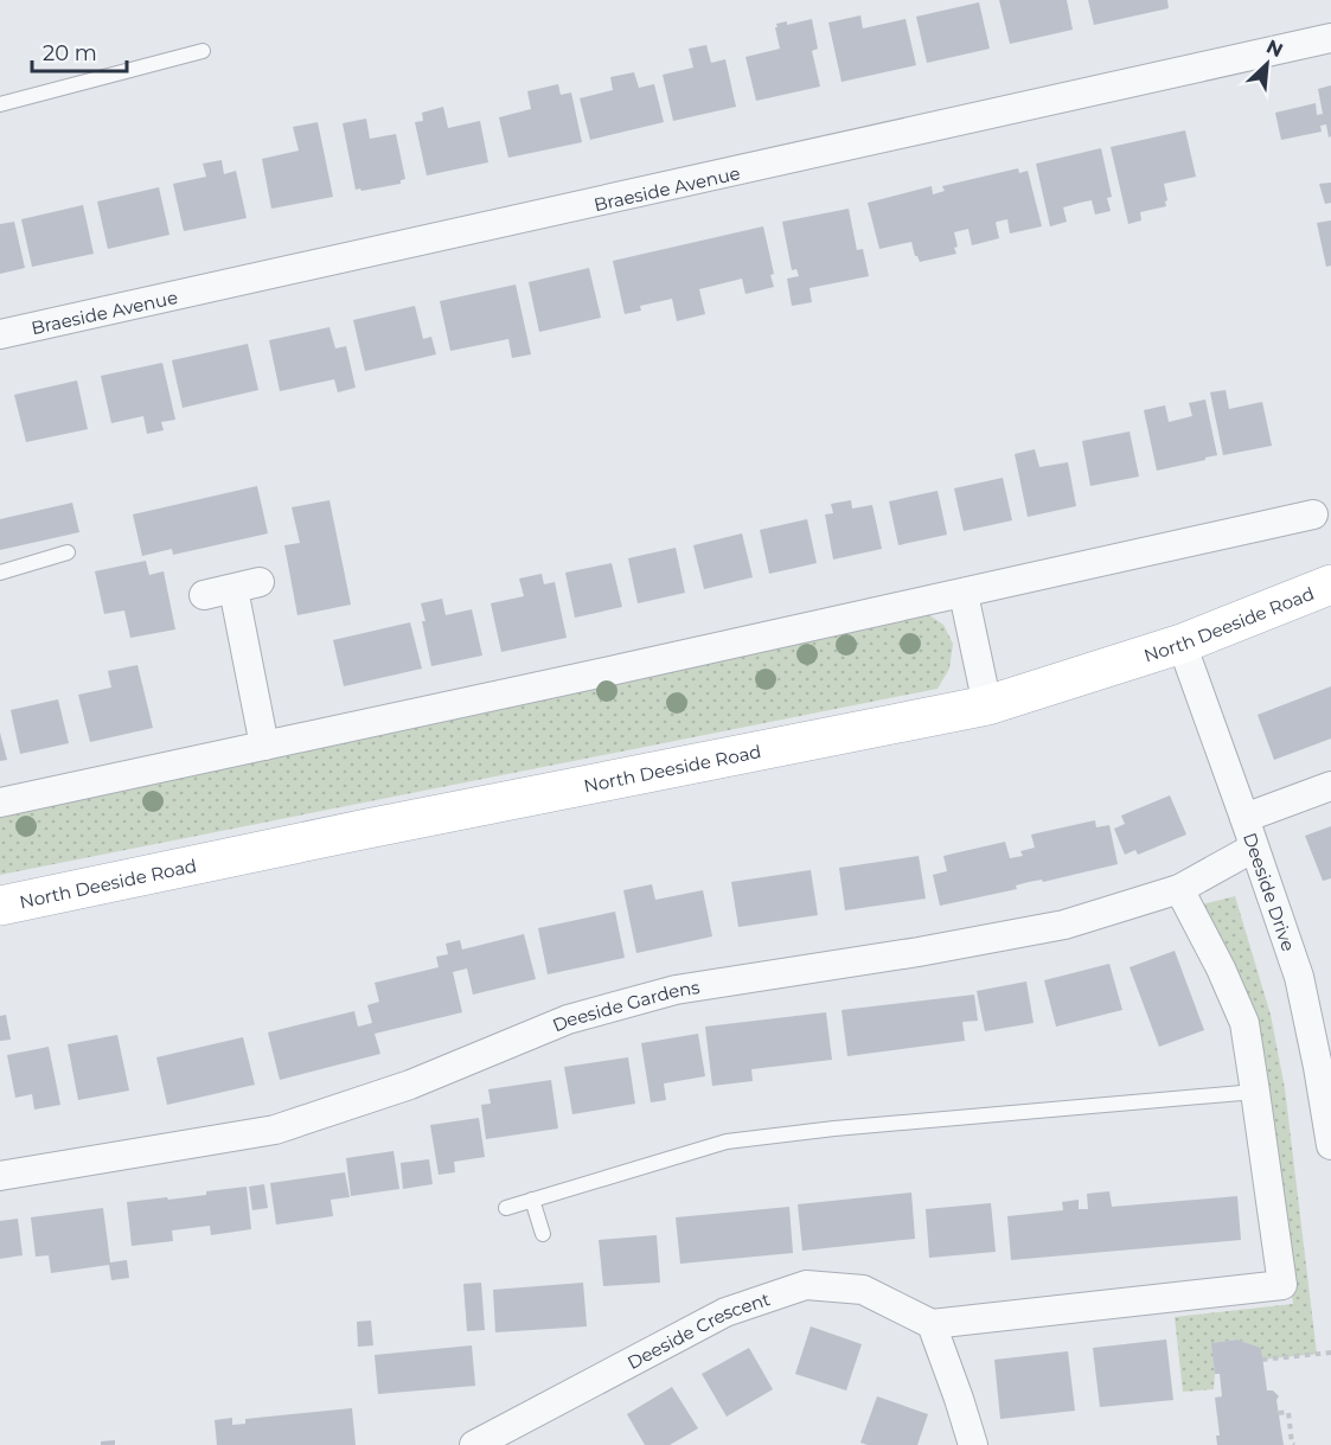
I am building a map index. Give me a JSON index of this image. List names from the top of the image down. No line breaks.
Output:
{"streets":{"main road":["North Deeside Road"],"street":["Braeside Avenue","Deeside Drive","Deeside Gardens","Deeside Crescent"]},"crossings":[["North Deeside Road","Deeside Drive"],["Deeside Drive","Deeside Gardens"]],"scale_bar":"20 m","north":"top right"}
